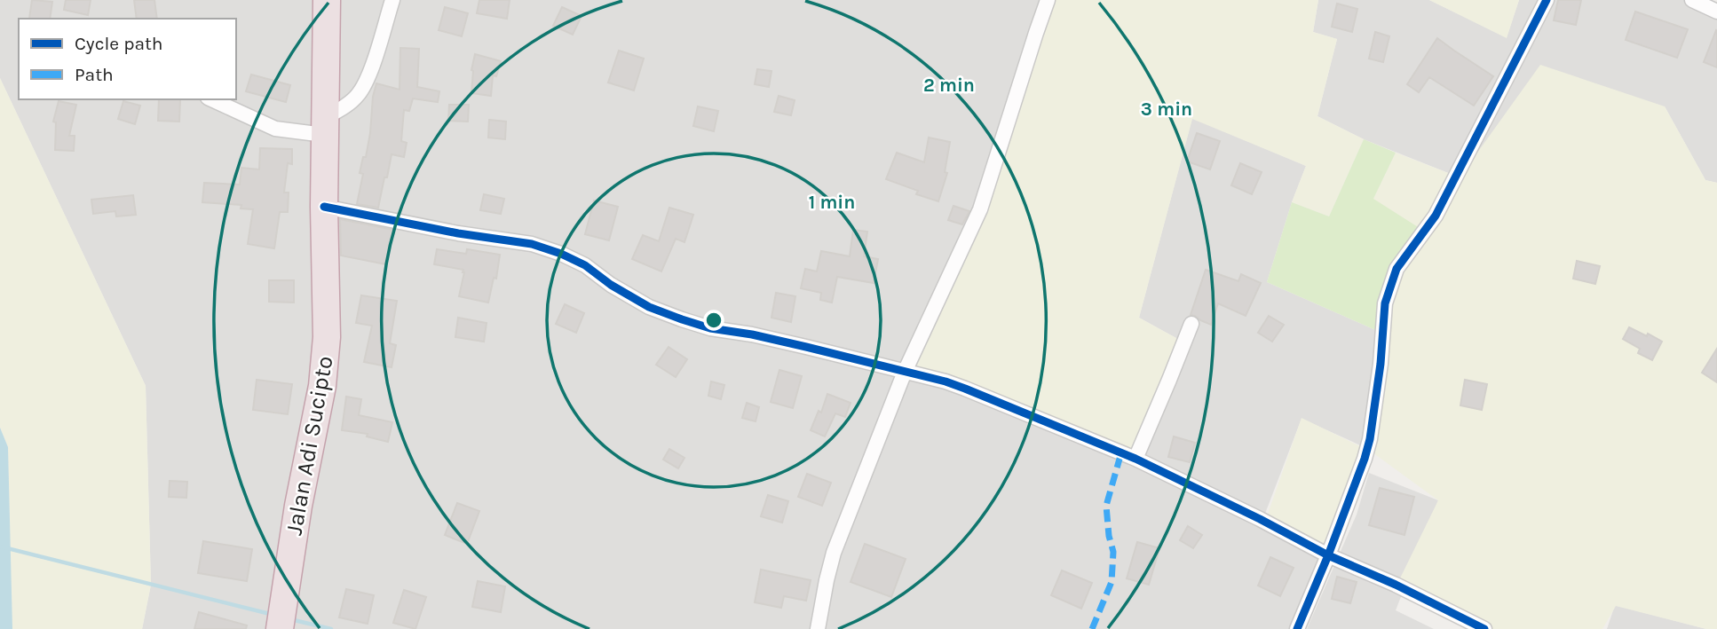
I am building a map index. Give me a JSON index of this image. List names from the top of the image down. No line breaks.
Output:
{"streets":{"highway":["Jalan Adi Sucipto"]},"legend":["Cycle path","Path"],"rings":["2 min","3 min","1 min"]}
